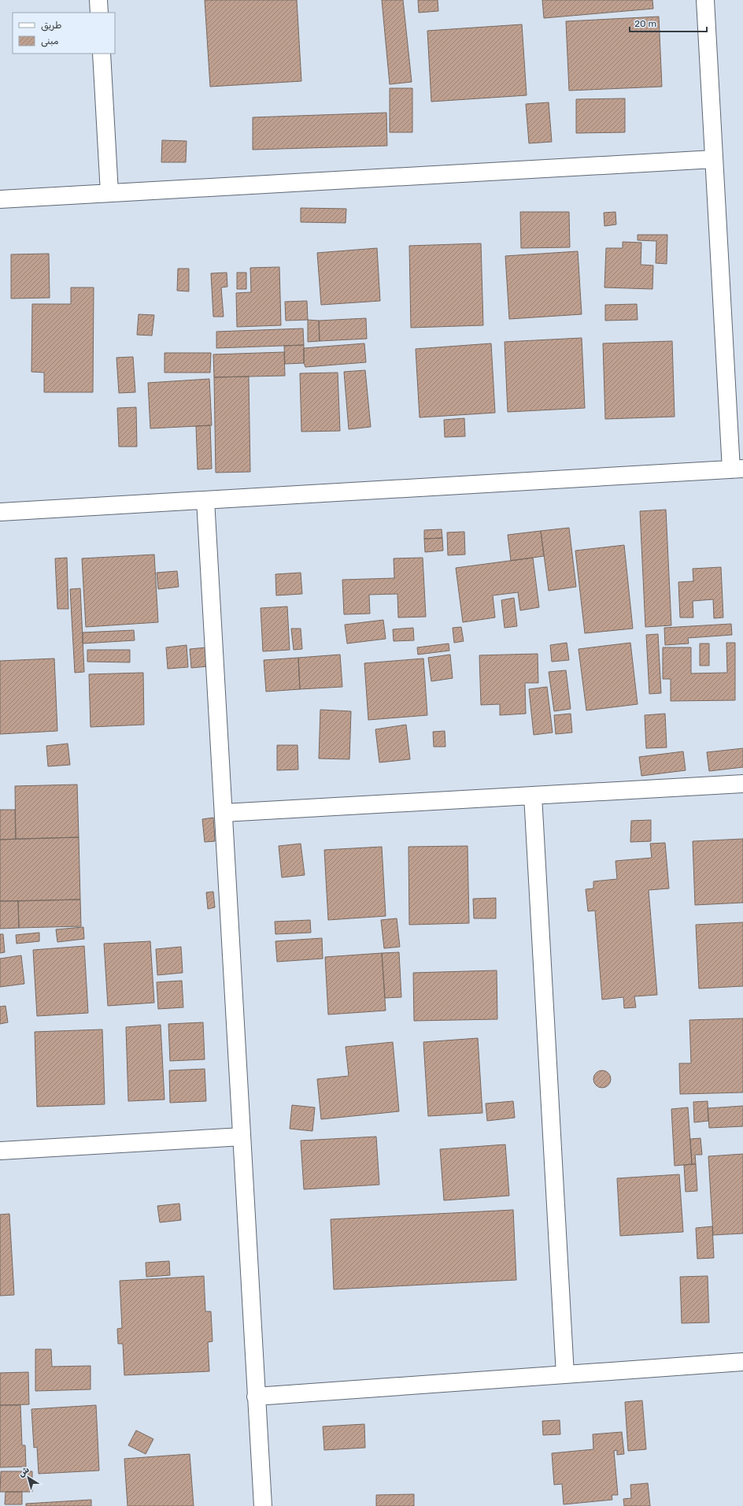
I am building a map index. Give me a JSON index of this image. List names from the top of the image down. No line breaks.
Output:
{"legend":["طريق","مبنى"],"scale_bar":"20 m","north":"top left"}
